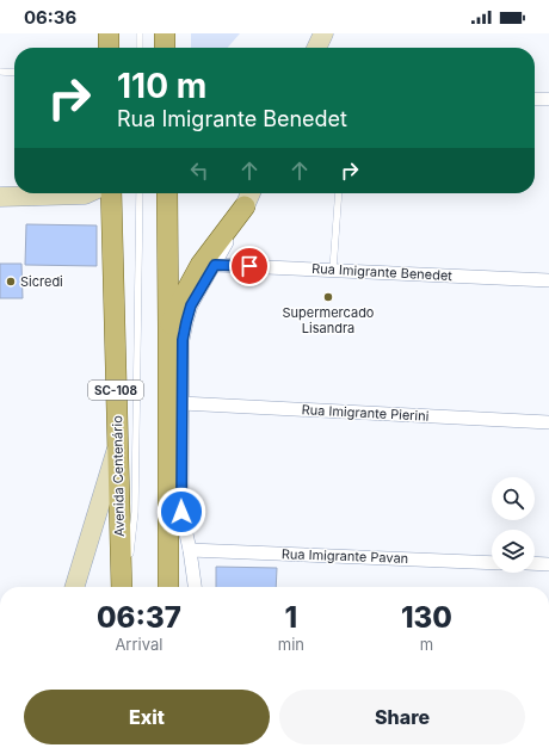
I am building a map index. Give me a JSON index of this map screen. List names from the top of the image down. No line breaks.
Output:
{"streets":{"main road":["SC-108","Avenida Centenário"],"street":["Rua Imigrante Benedet","Rua Imigrante Pierini","Rua Imigrante Pavan"]},"places":["Sicredi","Supermercado Lisandra"],"page":{"status":"06:36","turn":["110 m","Rua Imigrante Benedet"],"eta":["06:37","Arrival","1","min","130","m"],"buttons":["Exit","Share"]}}
